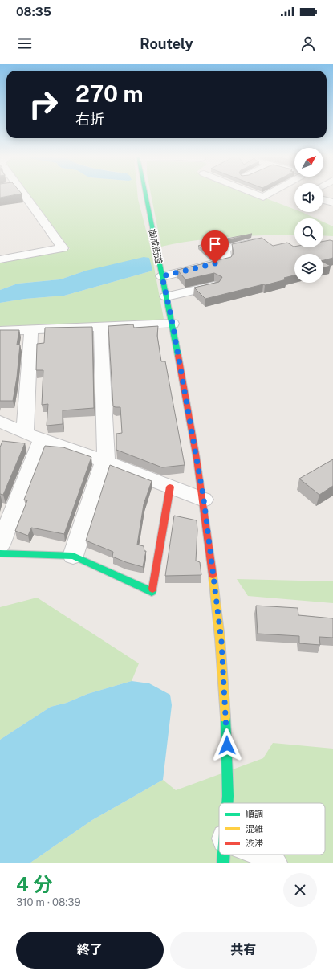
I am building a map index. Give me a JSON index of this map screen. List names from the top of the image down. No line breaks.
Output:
{"streets":{"street":["御成街道"]},"legend":["順調","混雑","渋滞"],"north":"top right","page":{"status":"08:35","header":"Routely","turn":["270 m","右折"],"heading":["4 分","310 m · 08:39"],"buttons":["終了","共有"]}}
